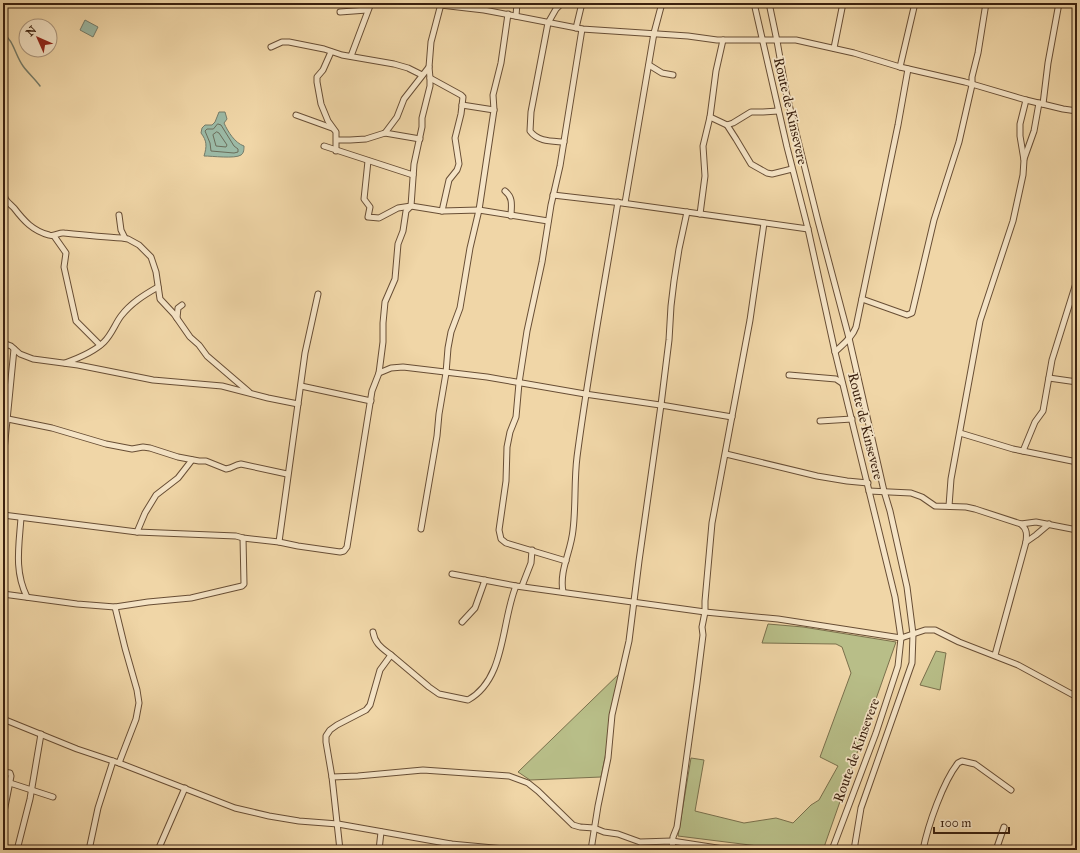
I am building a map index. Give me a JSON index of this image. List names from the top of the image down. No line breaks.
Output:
{"streets":{"street":["Route de Kinsevere"]},"scale_bar":"100 m","north":"top left"}
